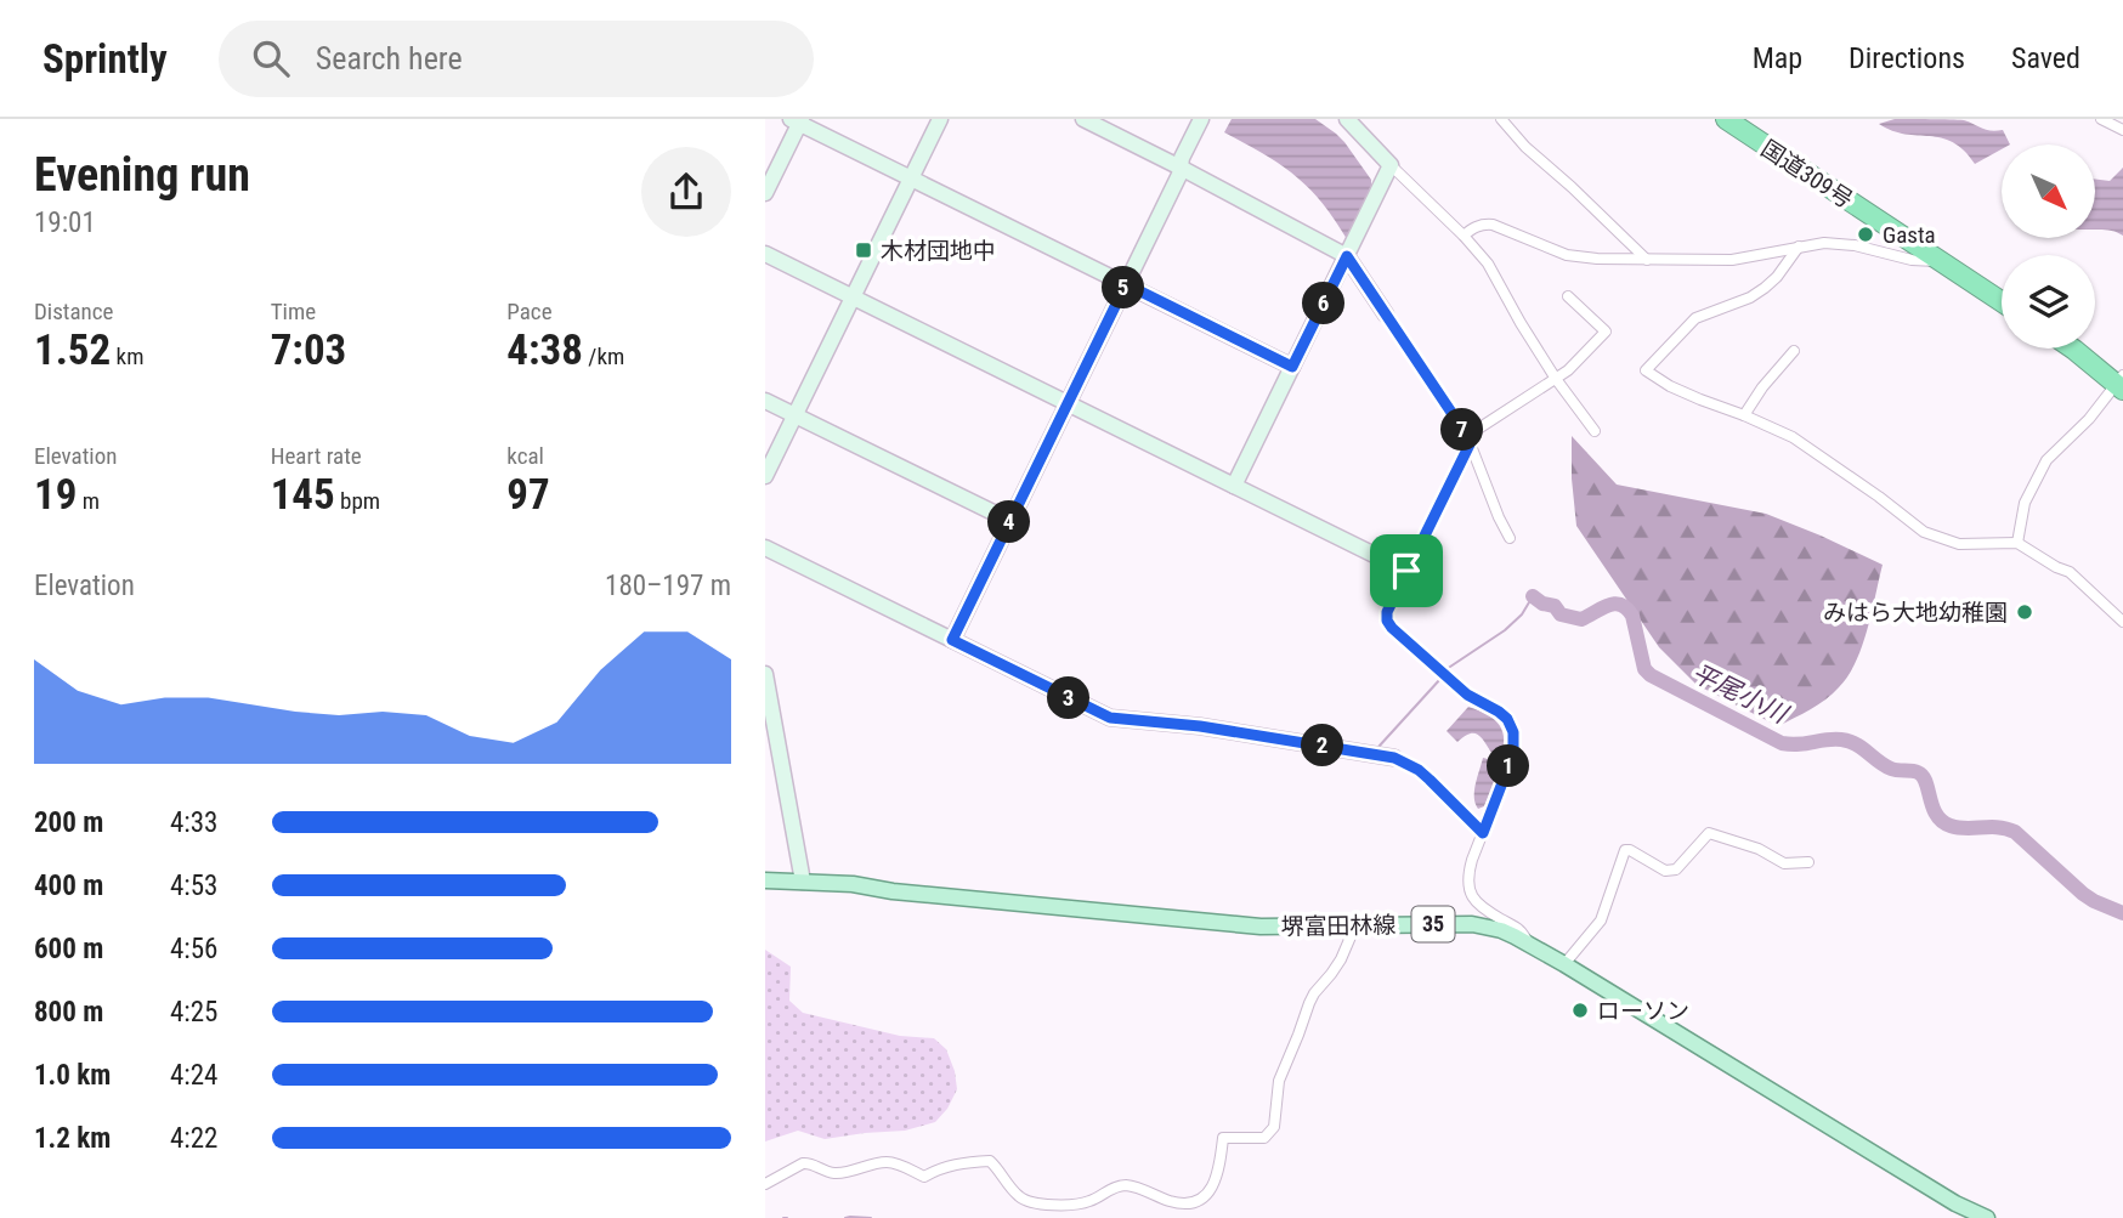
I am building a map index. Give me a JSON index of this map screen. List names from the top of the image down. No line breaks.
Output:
{"streets":{"highway":["国道309号"],"main road":["35","堺富田林線"]},"water":["平尾小川"],"places":{"other":["Gasta","みはら大地幼稚園","ローソン"],"transit":["木材団地中"]},"north":"bottom right","page":{"header":"Sprintly","search":"Search here","nav":["Map","Directions","Saved"],"heading":["Evening run","19:01"],"stats":[["Distance","1.52 km"],["Time","7:03"],["Pace","4:38 /km"],["Elevation","19 m"],["Heart rate","145 bpm"],["kcal","97"]],"pins":["5","6","7","4","3","2","1"],"chart":["Elevation","180–197 m"],"list":[{"name":"200 m","note":"4:33"},{"name":"400 m","note":"4:53"},{"name":"600 m","note":"4:56"},{"name":"800 m","note":"4:25"},{"name":"1.0 km","note":"4:24"},{"name":"1.2 km","note":"4:22"}]}}
